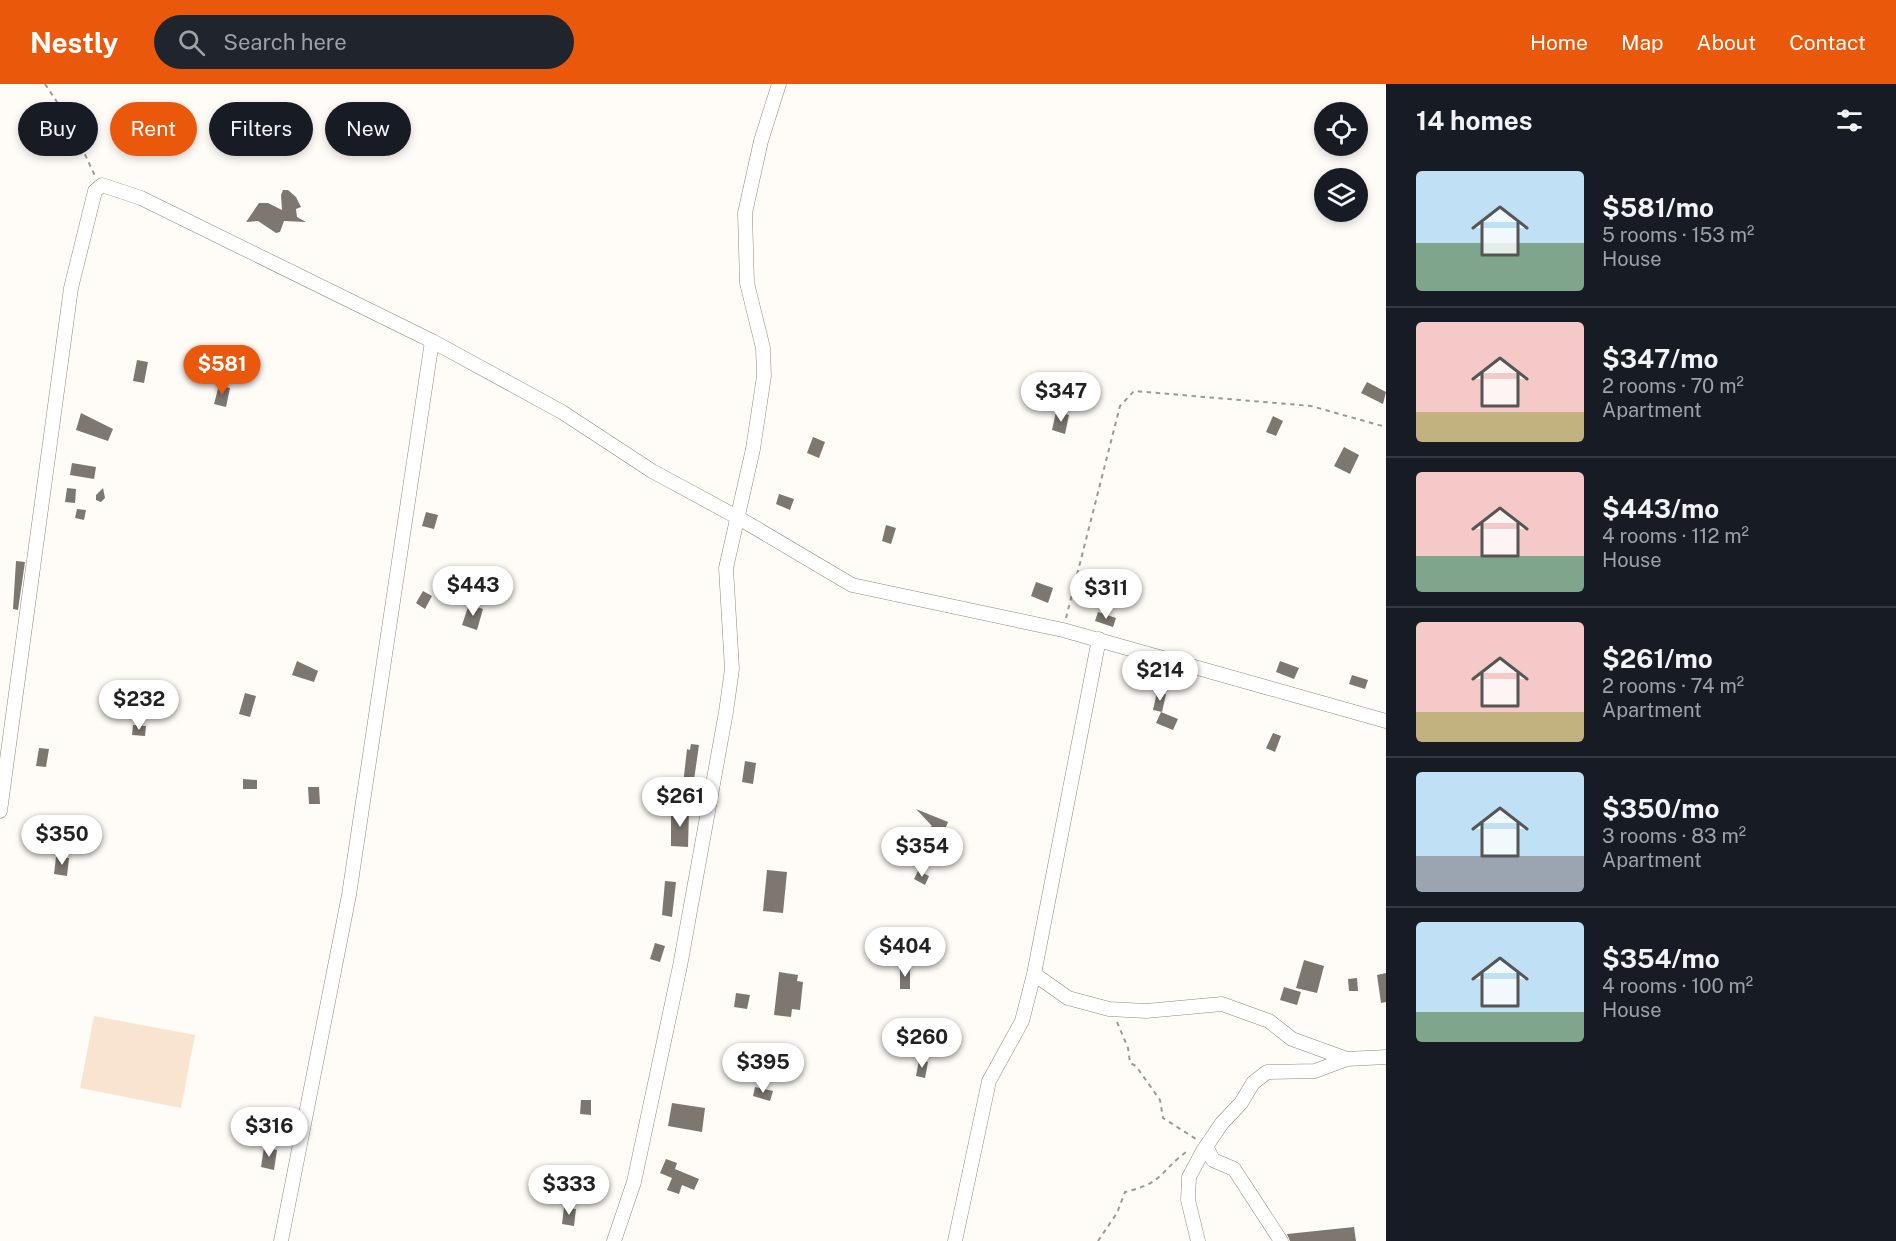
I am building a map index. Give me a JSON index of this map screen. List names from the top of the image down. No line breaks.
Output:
{"page":{"header":"Nestly","search":"Search here","nav":["Home","Map","About","Contact"],"heading":"14 homes","chip":["Buy","Rent","Filters","New"],"list":[{"name":"$581/mo","note":"5 rooms · 153 m² · House"},{"name":"$347/mo","note":"2 rooms · 70 m² · Apartment"},{"name":"$443/mo","note":"4 rooms · 112 m² · House"},{"name":"$261/mo","note":"2 rooms · 74 m² · Apartment"},{"name":"$350/mo","note":"3 rooms · 83 m² · Apartment"},{"name":"$354/mo","note":"4 rooms · 100 m² · House"}],"price":["$581","$347","$443","$311","$214","$232","$261","$350","$354","$404","$260","$395","$316","$333"]}}
